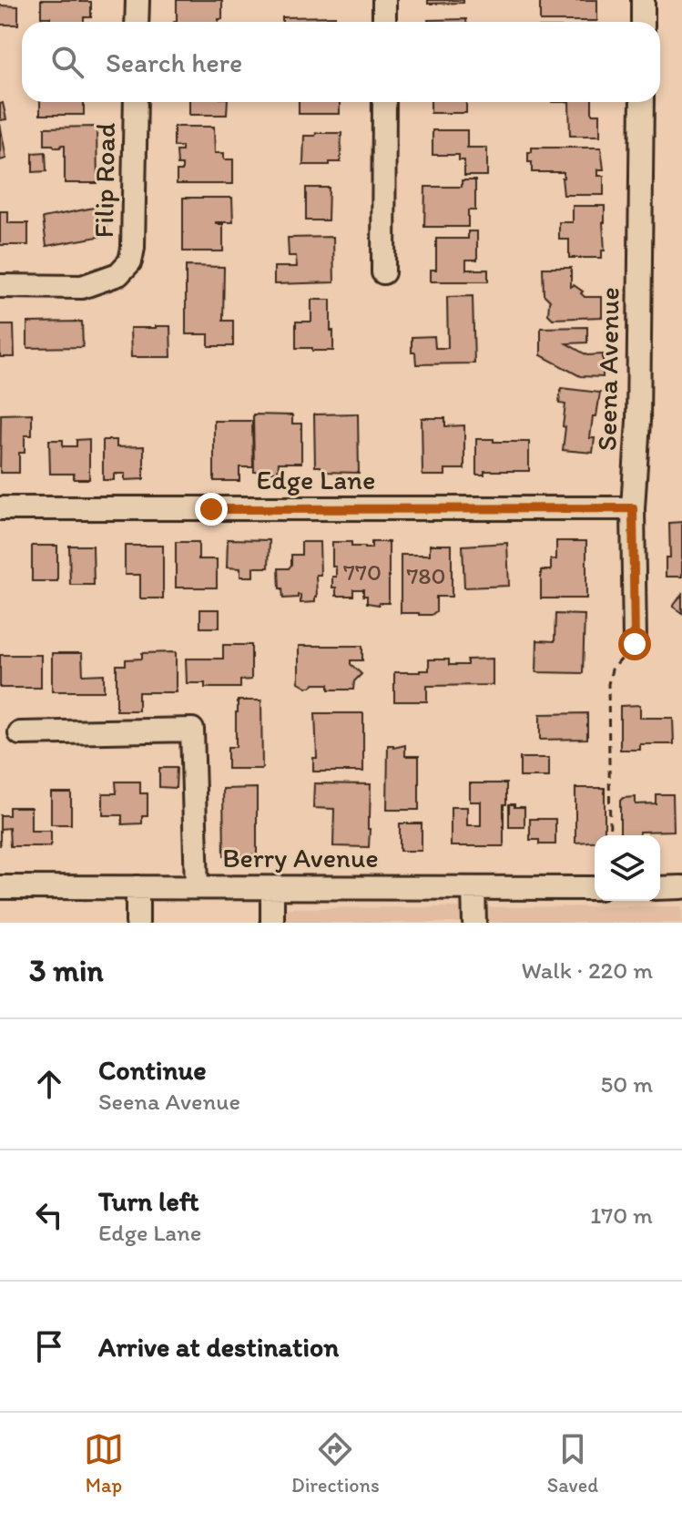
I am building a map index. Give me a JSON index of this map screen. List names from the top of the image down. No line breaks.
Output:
{"streets":{"street":["Filip Road","Seena Avenue","Edge Lane","Berry Avenue"]},"crossings":[["Seena Avenue","Edge Lane"]],"house_numbers":["770","780"],"page":{"search":"Search here","heading":["3 min","Walk · 220 m"],"list":[["Continue","Seena Avenue","50 m"],["Turn left","Edge Lane","170 m"],"Arrive at destination"],"nav":["Map","Directions","Saved"]}}
